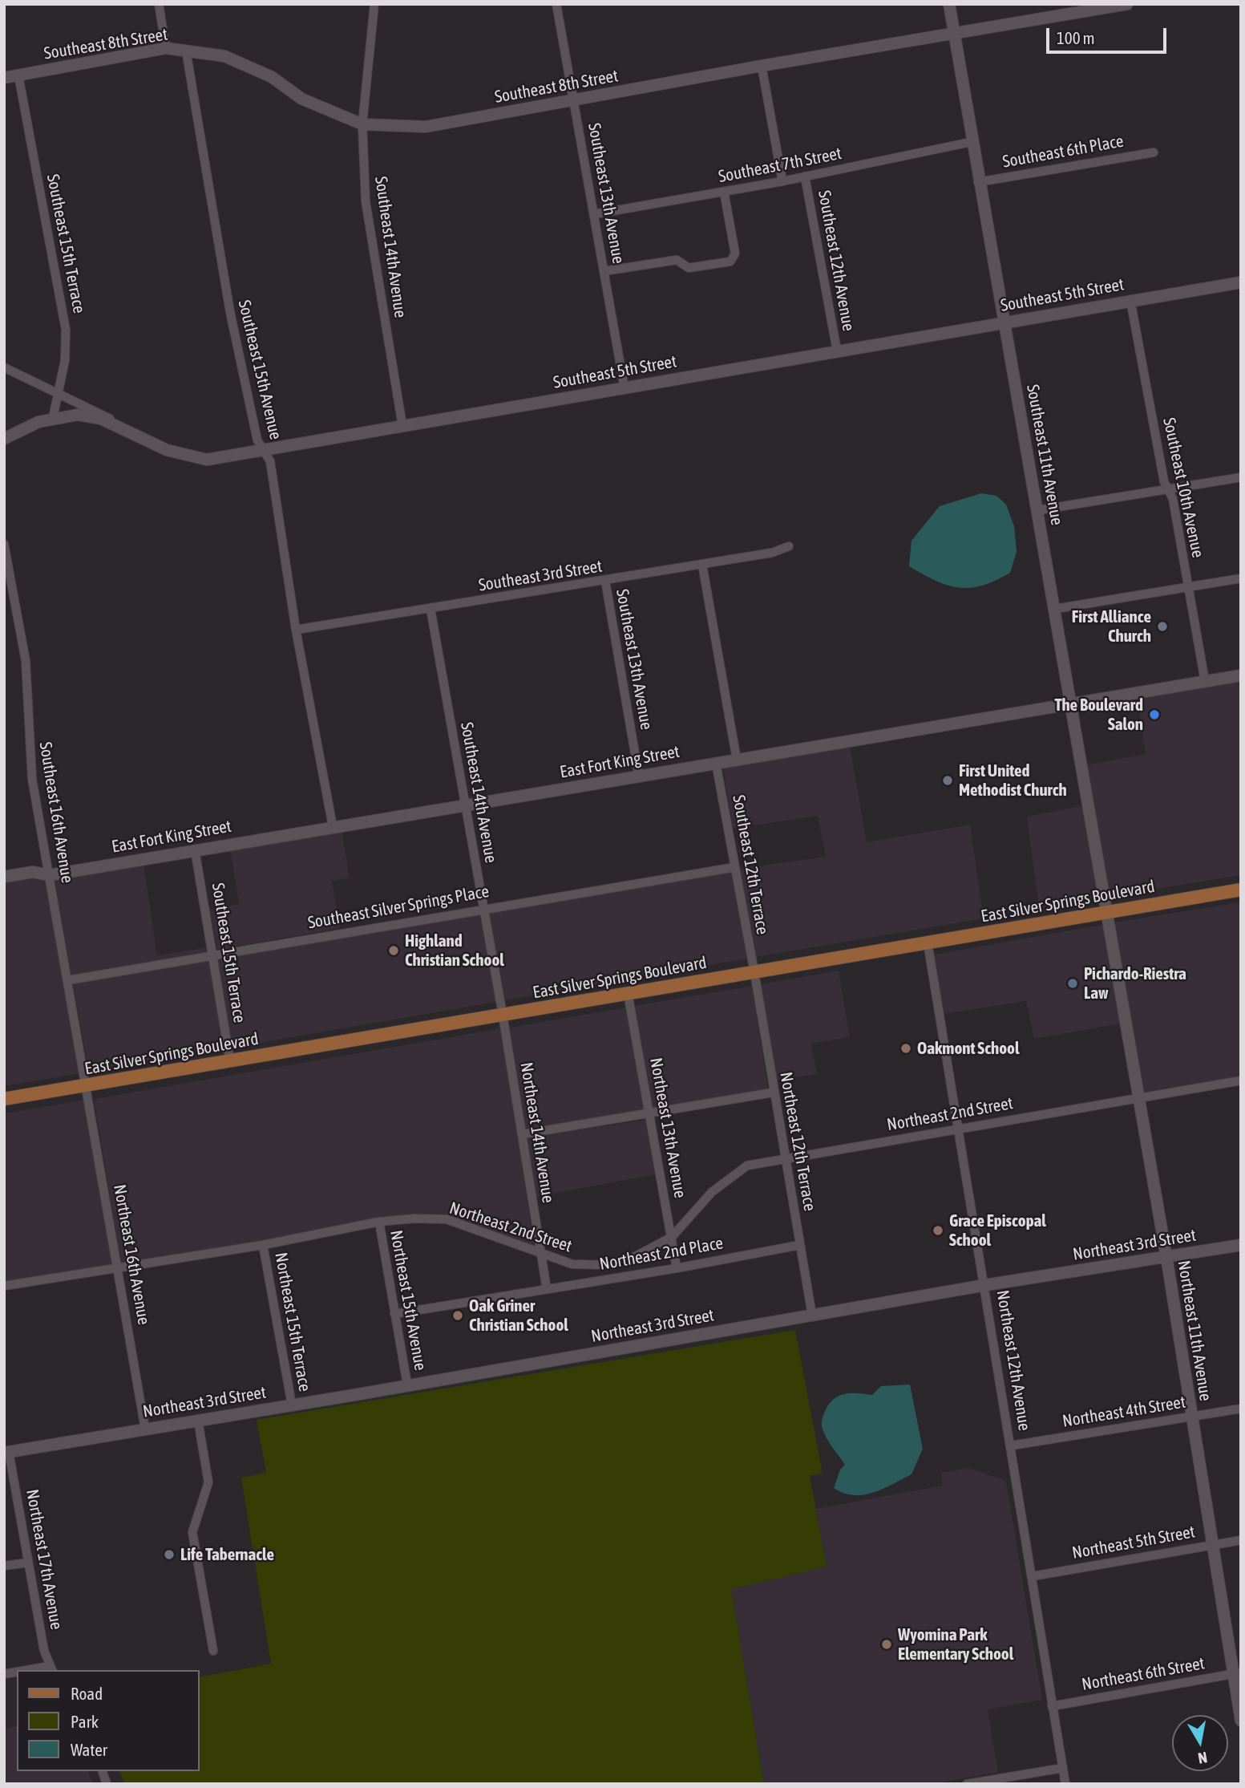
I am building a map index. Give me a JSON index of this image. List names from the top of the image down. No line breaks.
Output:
{"streets":{"main road":["East Silver Springs Boulevard"],"street":["Southeast 8th Street","Southeast 6th Place","Southeast 7th Street","Southeast 13th Avenue","Southeast 15th Terrace","Southeast 14th Avenue","Southeast 12th Avenue","Southeast 5th Street","Southeast 15th Avenue","Southeast 11th Avenue","Southeast 10th Avenue","Southeast 3rd Street","East Fort King Street","Southeast 16th Avenue","Southeast 12th Terrace","Southeast Silver Springs Place","Northeast 2nd Street","Northeast 13th Avenue","Northeast 14th Avenue","Northeast 12th Terrace","Northeast 3rd Street","Northeast 2nd Place","Northeast 16th Avenue","Northeast 15th Avenue","Northeast 15th Terrace","Northeast 11th Avenue","Northeast 12th Avenue","Northeast 4th Street","Northeast 5th Street","Northeast 17th Avenue","Northeast 6th Street"]},"crossings":[["Southeast 8th Street","Southeast 13th Avenue"],["Southeast 8th Street","Southeast 15th Terrace"],["Southeast 8th Street","Southeast 14th Avenue"],["Southeast 8th Street","Southeast 15th Avenue"],["Southeast 8th Street","Southeast 11th Avenue"],["Southeast 6th Place","Southeast 11th Avenue"],["Southeast 7th Street","Southeast 13th Avenue"],["Southeast 7th Street","Southeast 12th Avenue"],["Southeast 7th Street","Southeast 11th Avenue"],["Southeast 13th Avenue","Southeast 5th Street"],["Southeast 13th Avenue","Southeast 3rd Street"],["Southeast 13th Avenue","East Fort King Street"],["Southeast 15th Terrace","Southeast 5th Street"],["Southeast 15th Terrace","East Fort King Street"],["Southeast 15th Terrace","East Silver Springs Boulevard"],["Southeast 15th Terrace","Southeast Silver Springs Place"],["Southeast 14th Avenue","Southeast 5th Street"],["Southeast 14th Avenue","Southeast 3rd Street"],["Southeast 14th Avenue","East Fort King Street"],["Southeast 14th Avenue","East Silver Springs Boulevard"],["Southeast 14th Avenue","Southeast Silver Springs Place"],["Southeast 14th Avenue","Northeast 14th Avenue"],["Southeast 12th Avenue","Southeast 5th Street"],["Southeast 5th Street","Southeast 15th Avenue"],["Southeast 5th Street","Southeast 11th Avenue"],["Southeast 5th Street","Southeast 10th Avenue"],["Southeast 15th Avenue","Southeast 3rd Street"],["Southeast 15th Avenue","East Fort King Street"],["Southeast 11th Avenue","East Fort King Street"],["Southeast 11th Avenue","East Silver Springs Boulevard"],["Southeast 11th Avenue","Northeast 11th Avenue"],["Southeast 10th Avenue","East Fort King Street"],["East Fort King Street","Southeast 16th Avenue"],["East Fort King Street","Southeast 12th Terrace"],["Southeast 16th Avenue","East Silver Springs Boulevard"],["Southeast 16th Avenue","Southeast Silver Springs Place"],["Southeast 16th Avenue","Northeast 16th Avenue"],["Southeast 12th Terrace","East Silver Springs Boulevard"],["Southeast 12th Terrace","Southeast Silver Springs Place"],["Southeast 12th Terrace","Northeast 12th Terrace"],["East Silver Springs Boulevard","Northeast 13th Avenue"],["East Silver Springs Boulevard","Northeast 14th Avenue"],["East Silver Springs Boulevard","Northeast 12th Terrace"],["East Silver Springs Boulevard","Northeast 16th Avenue"],["East Silver Springs Boulevard","Northeast 11th Avenue"],["East Silver Springs Boulevard","Northeast 12th Avenue"],["Northeast 2nd Street","Northeast 13th Avenue"],["Northeast 2nd Street","Northeast 14th Avenue"],["Northeast 2nd Street","Northeast 12th Terrace"],["Northeast 2nd Street","Northeast 16th Avenue"],["Northeast 2nd Street","Northeast 15th Avenue"],["Northeast 2nd Street","Northeast 15th Terrace"],["Northeast 2nd Street","Northeast 11th Avenue"],["Northeast 2nd Street","Northeast 12th Avenue"],["Northeast 13th Avenue","Northeast 2nd Place"],["Northeast 14th Avenue","Northeast 2nd Place"],["Northeast 12th Terrace","Northeast 3rd Street"],["Northeast 12th Terrace","Northeast 2nd Place"],["Northeast 3rd Street","Northeast 16th Avenue"],["Northeast 3rd Street","Northeast 15th Avenue"],["Northeast 3rd Street","Northeast 15th Terrace"],["Northeast 3rd Street","Northeast 11th Avenue"],["Northeast 3rd Street","Northeast 12th Avenue"],["Northeast 3rd Street","Northeast 17th Avenue"],["Northeast 2nd Place","Northeast 15th Avenue"],["Northeast 11th Avenue","Northeast 4th Street"],["Northeast 11th Avenue","Northeast 5th Street"],["Northeast 11th Avenue","Northeast 6th Street"],["Northeast 12th Avenue","Northeast 4th Street"],["Northeast 12th Avenue","Northeast 5th Street"],["Northeast 12th Avenue","Northeast 6th Street"]],"places":["First Alliance Church","The Boulevard Salon","First United Methodist Church","Highland Christian School","Pichardo-Riestra Law","Oakmont School","Grace Episcopal School","Oak Griner Christian School","Life Tabernacle","Wyomina Park Elementary School"],"legend":["Road","Park","Water"],"scale_bar":"100 m","north":"bottom"}
